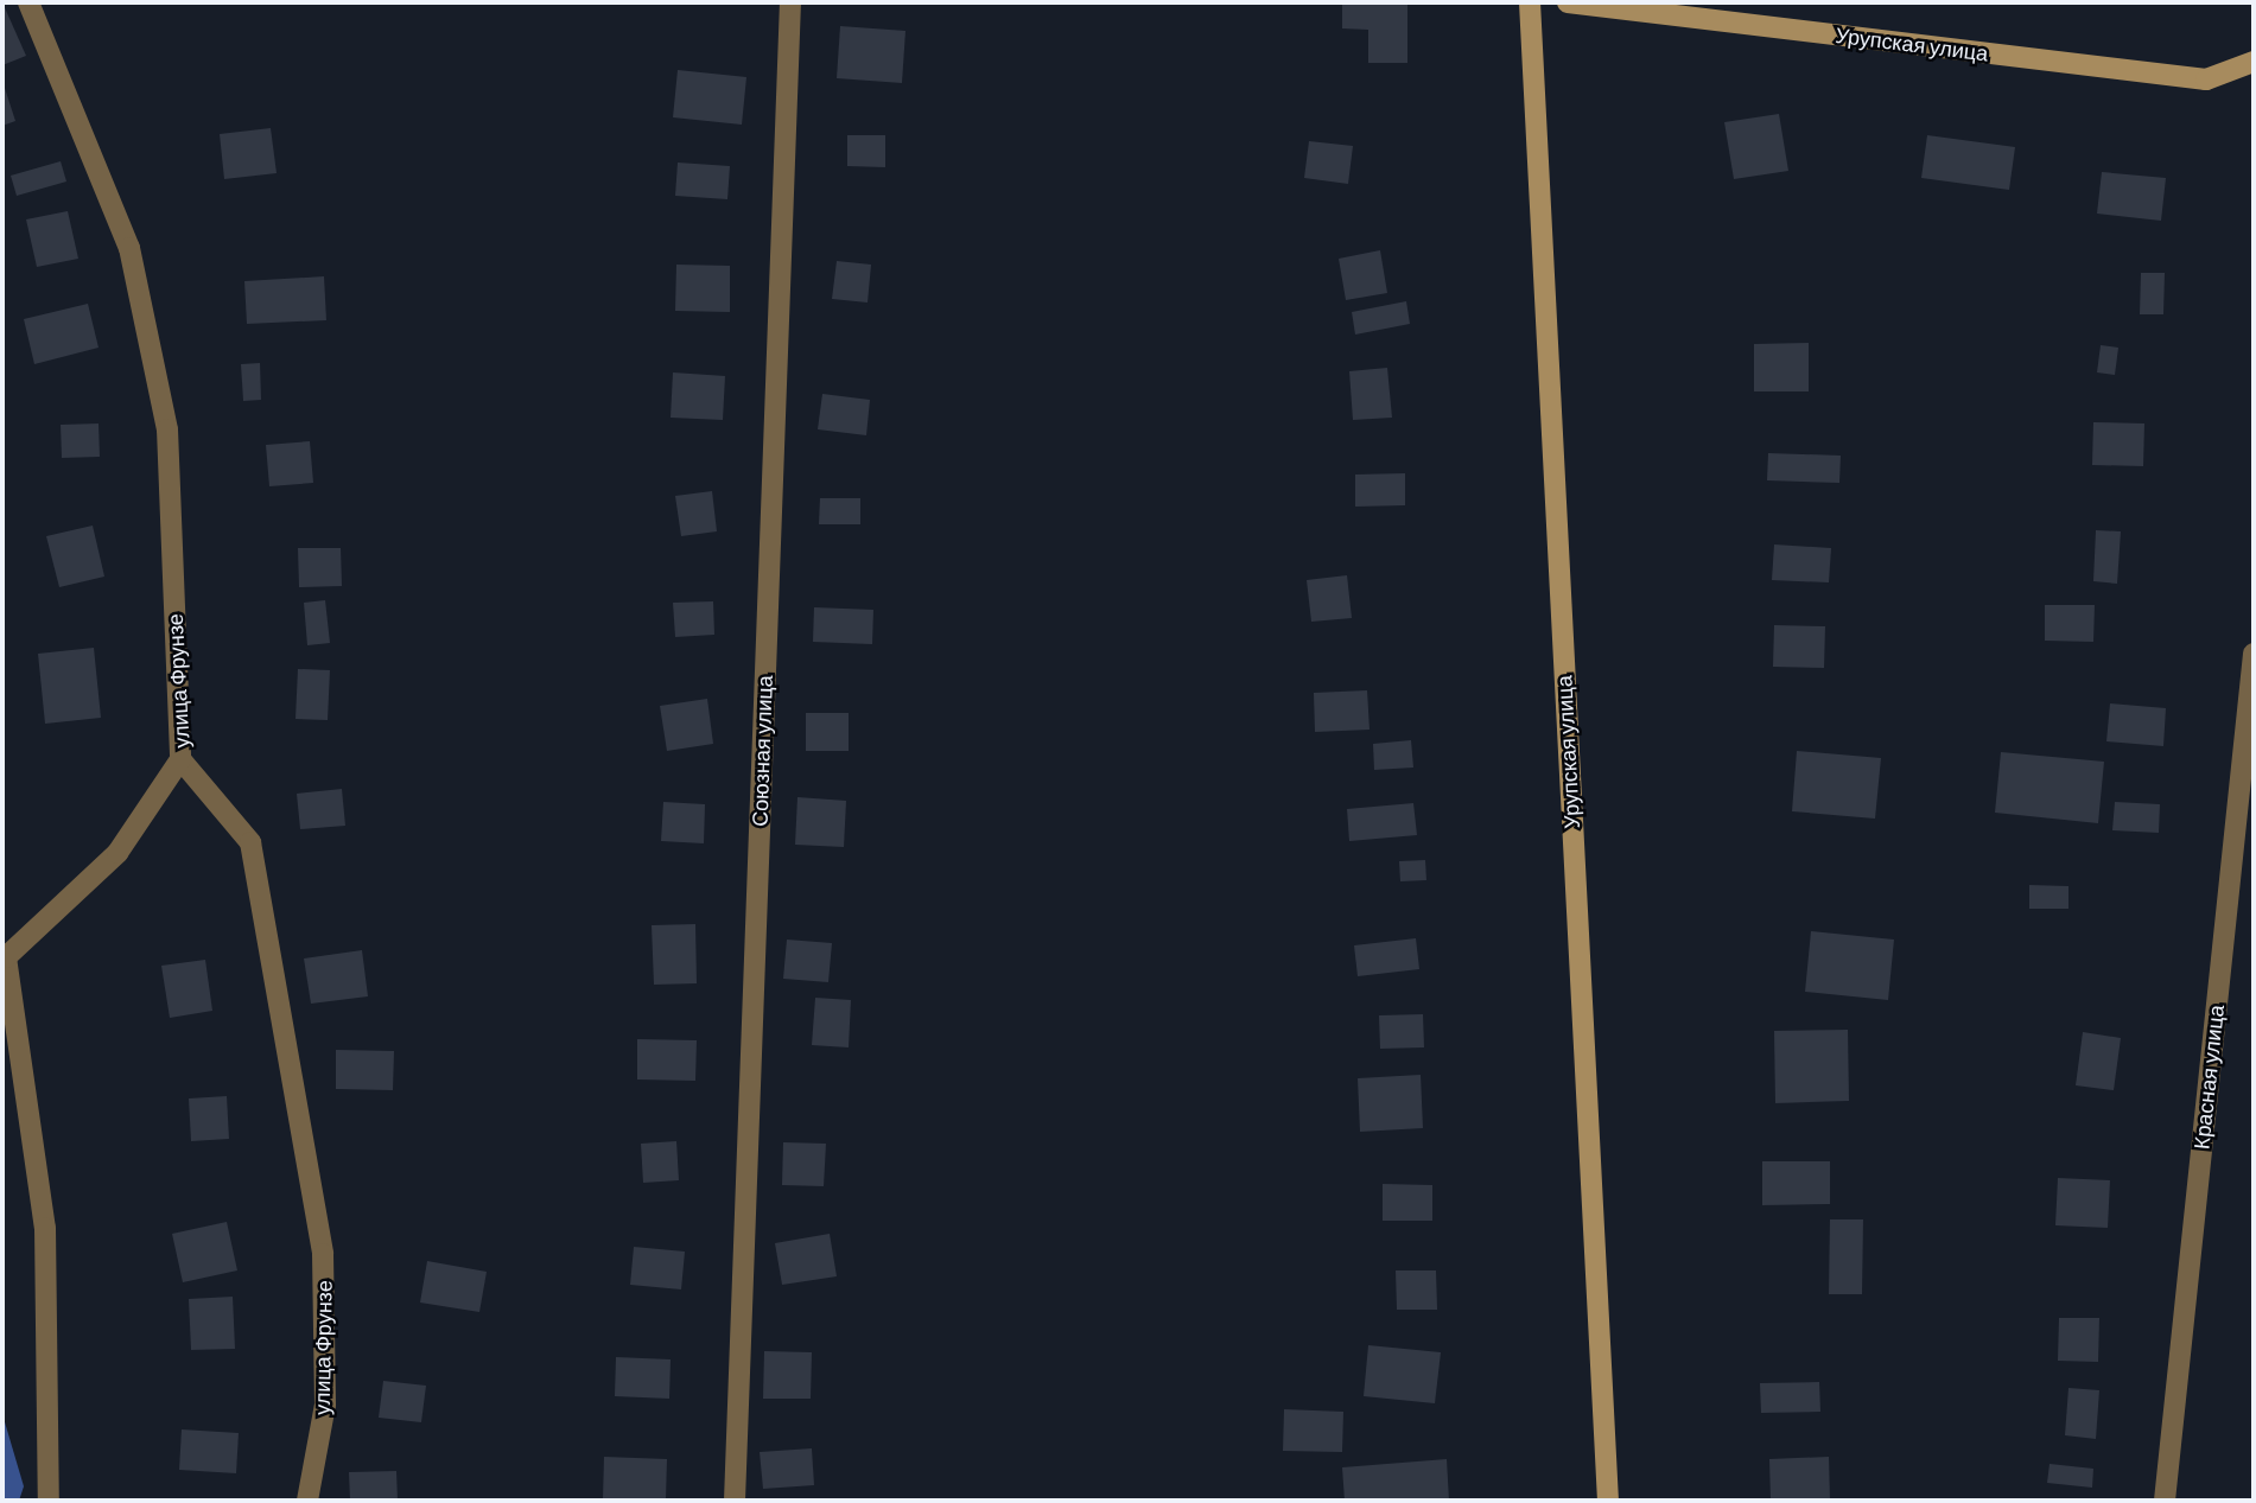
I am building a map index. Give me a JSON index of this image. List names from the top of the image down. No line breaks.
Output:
{"streets":{"street":["Урупская улица","улица Фрунзе","Союзная улица","Красная улица"]}}
